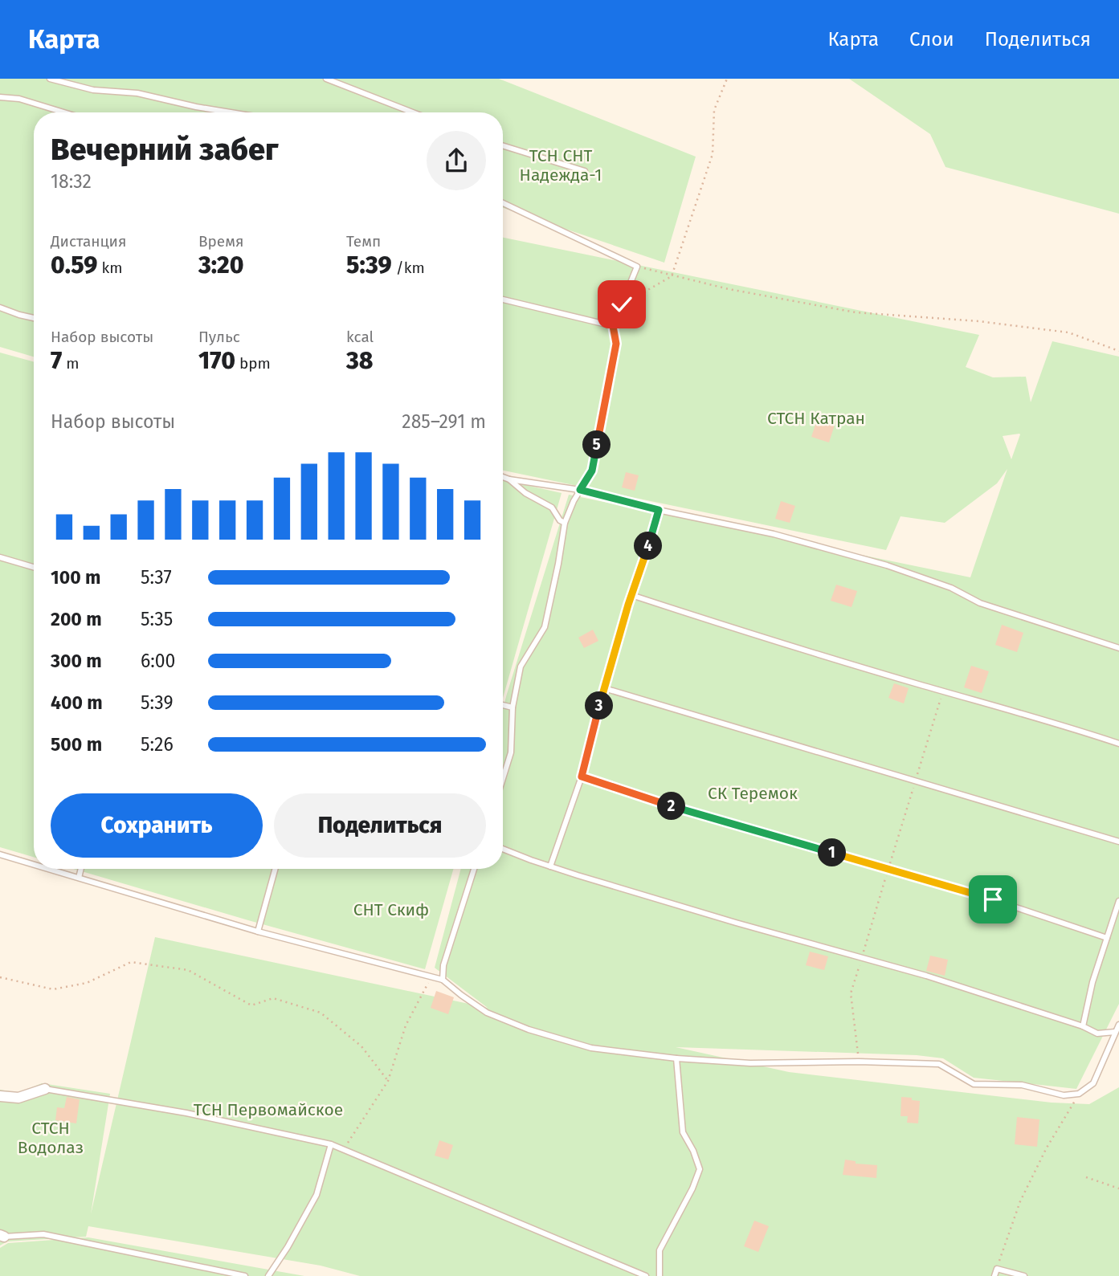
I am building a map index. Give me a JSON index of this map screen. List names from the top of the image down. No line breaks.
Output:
{"parks":["ТСН СНТ Надежда-1","СТСН Катран","СК Теремок","СНТ Скиф","ТСН Первомайское","СТСН Водолаз"],"page":{"header":"Карта","nav":["Карта","Слои","Поделиться"],"heading":["Вечерний забег","18:32"],"stats":[["Дистанция","0.59 km"],["Время","3:20"],["Темп","5:39 /km"],["Набор высоты","7 m"],["Пульс","170 bpm"],["kcal","38"]],"chart":["Набор высоты","285–291 m"],"pins":["5","4","3","2","1"],"list":[{"name":"100 m","note":"5:37"},{"name":"200 m","note":"5:35"},{"name":"300 m","note":"6:00"},{"name":"400 m","note":"5:39"},{"name":"500 m","note":"5:26"}],"buttons":["Сохранить","Поделиться"]}}
